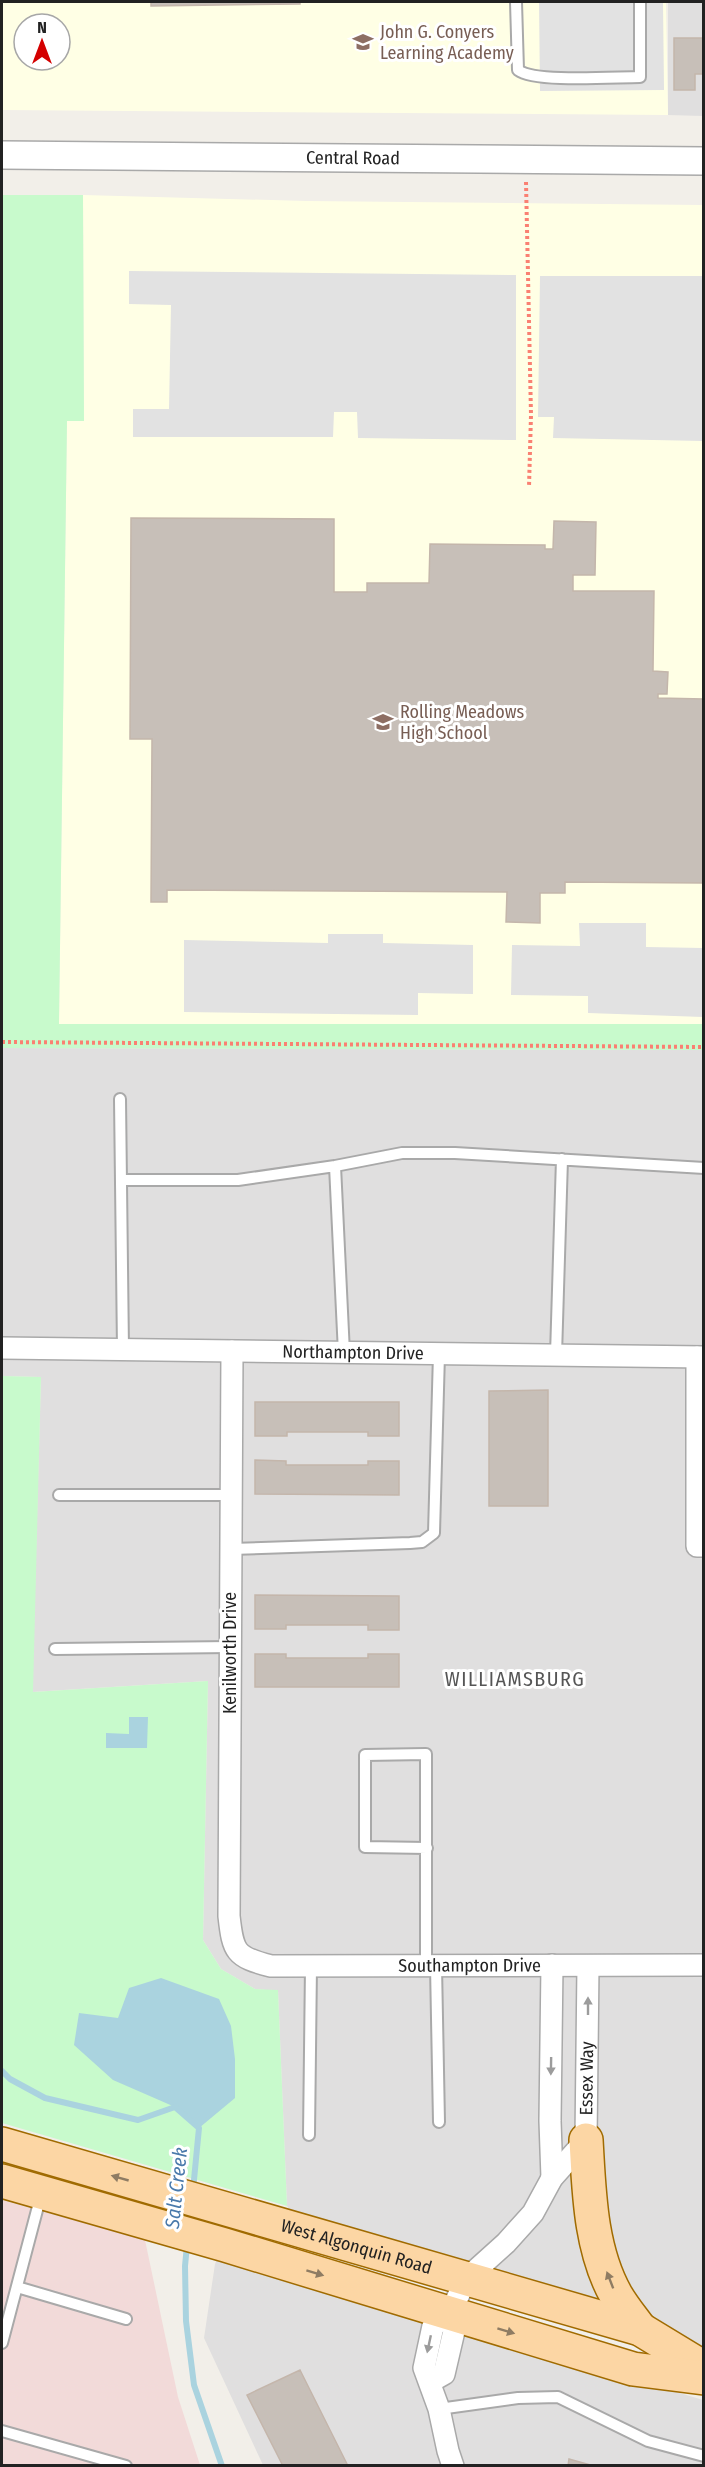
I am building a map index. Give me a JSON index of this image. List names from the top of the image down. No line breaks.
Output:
{"streets":{"main road":["West Algonquin Road"],"street":["Central Road","Northampton Drive","Kenilworth Drive","Southampton Drive","Essex Way"]},"crossings":[["Northampton Drive","Kenilworth Drive"],["Kenilworth Drive","Southampton Drive"],["Southampton Drive","Essex Way"],["Essex Way","West Algonquin Road"]],"districts":["WILLIAMSBURG"],"water":["Salt Creek"],"places":{"school or university":["John G. Conyers Learning Academy","Rolling Meadows High School"]},"north":"top"}
